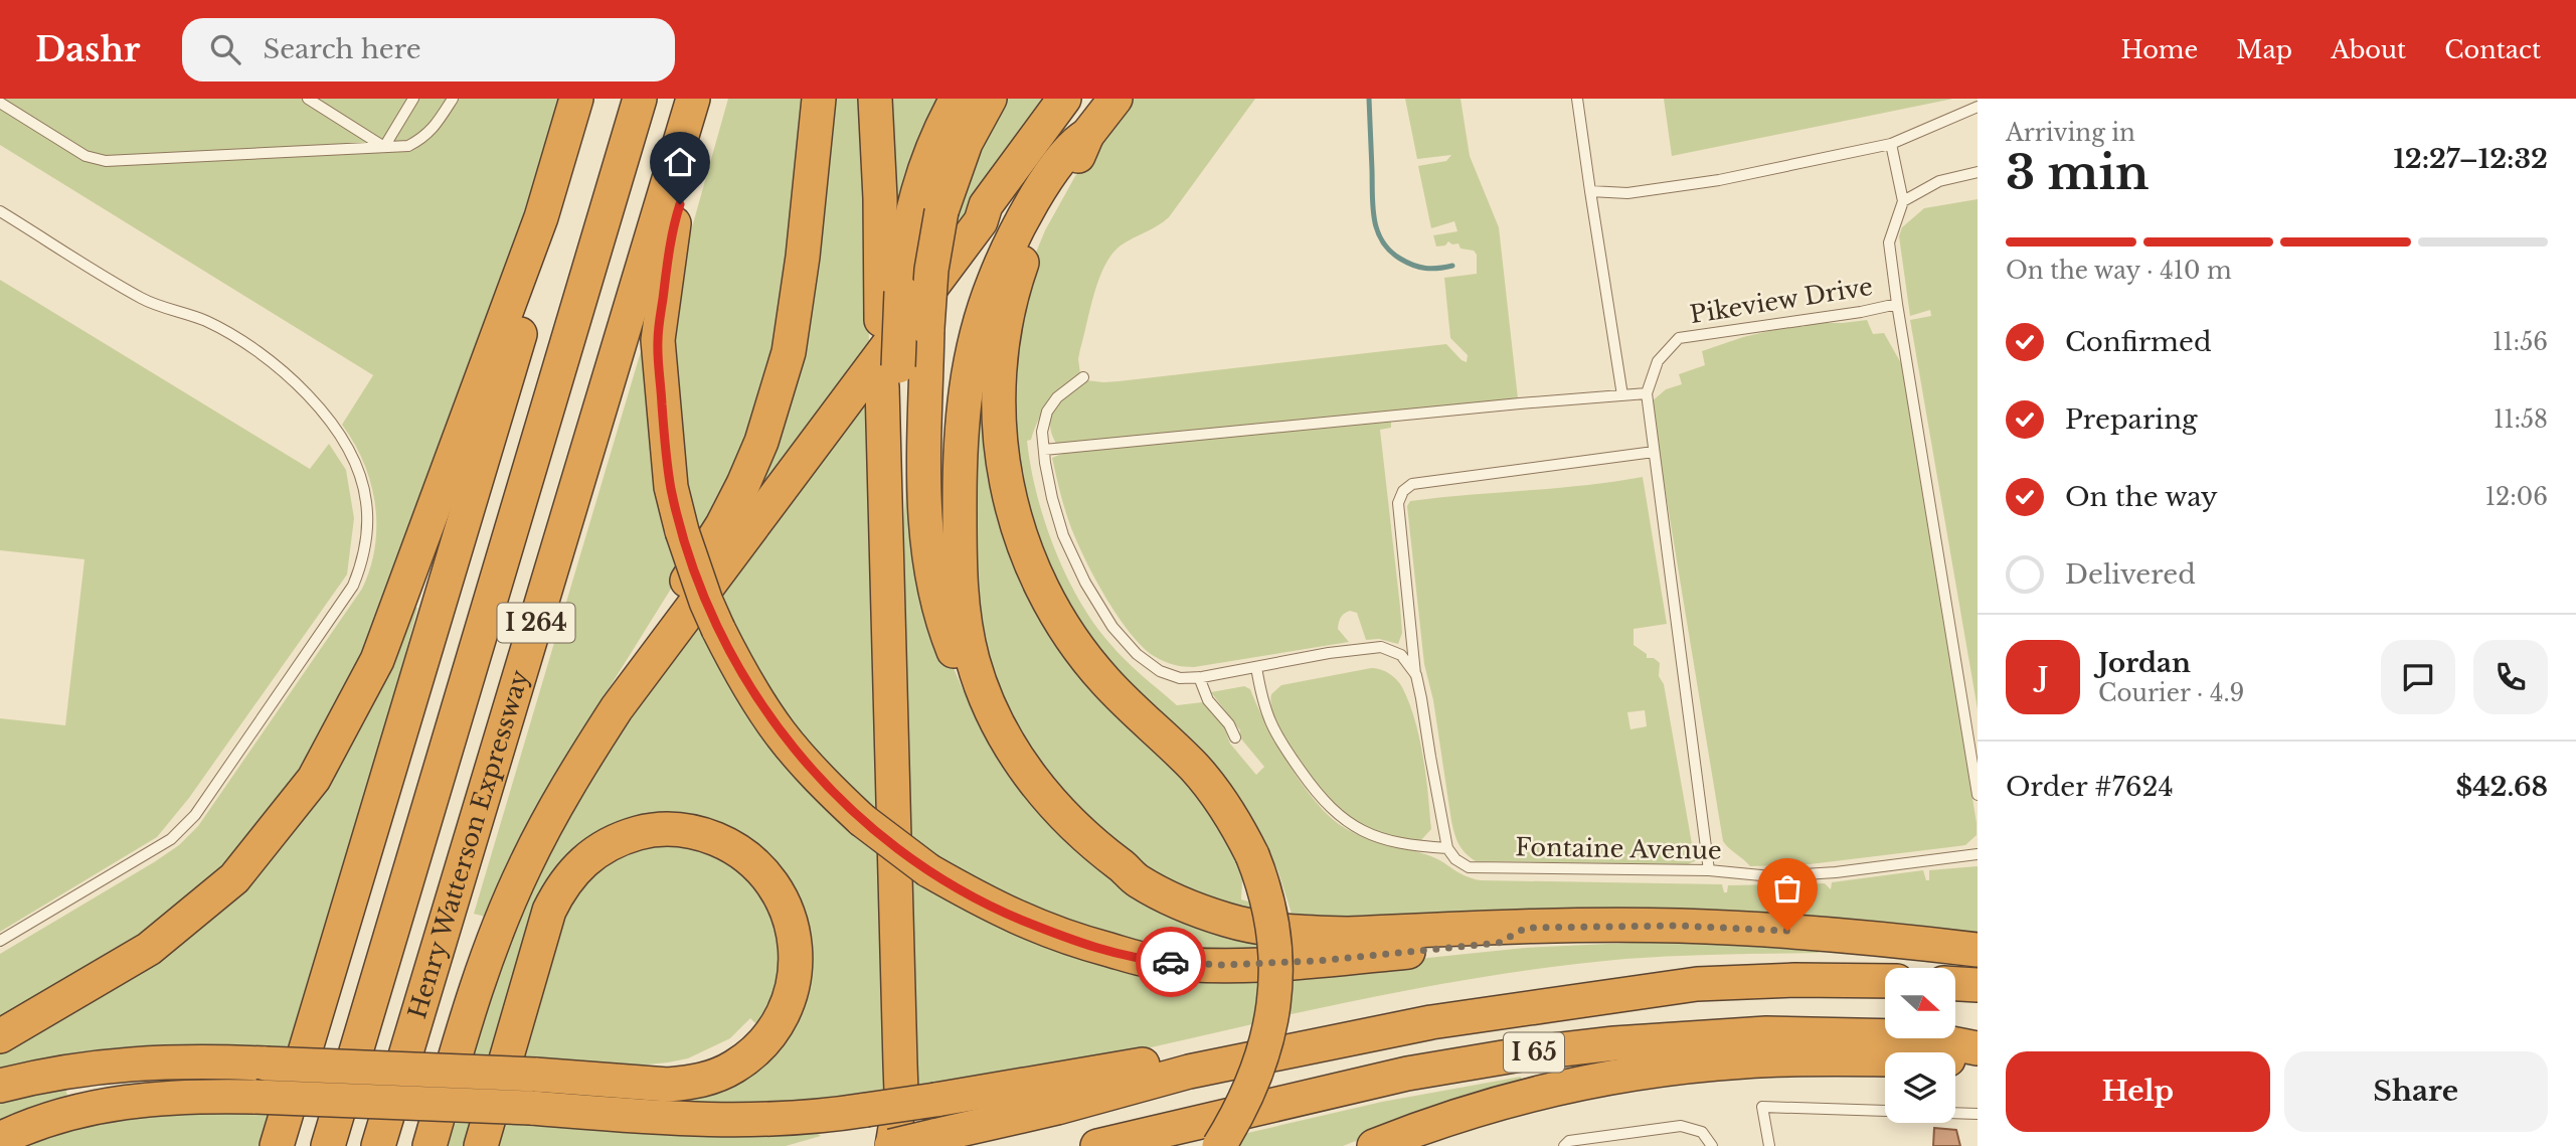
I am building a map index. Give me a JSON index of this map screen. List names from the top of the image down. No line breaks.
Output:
{"streets":{"highway":["I 264","Henry Watterson Expressway","I 65"],"lane":["Pikeview Drive","Fontaine Avenue"]},"crossings":[["Pikeview Drive","Fontaine Avenue"]],"north":"right","page":{"header":"Dashr","search":"Search here","nav":["Home","Map","About","Contact"],"heading":["3 min","Arriving in","12:27–12:32"],"panel":["Jordan","Courier · 4.9","Order #7624","$42.68"],"bar":"On the way · 410 m","list":[["Confirmed","11:56"],["Preparing","11:58"],["On the way","12:06"],"Delivered"],"round":"J","buttons":["Help","Share"]}}
